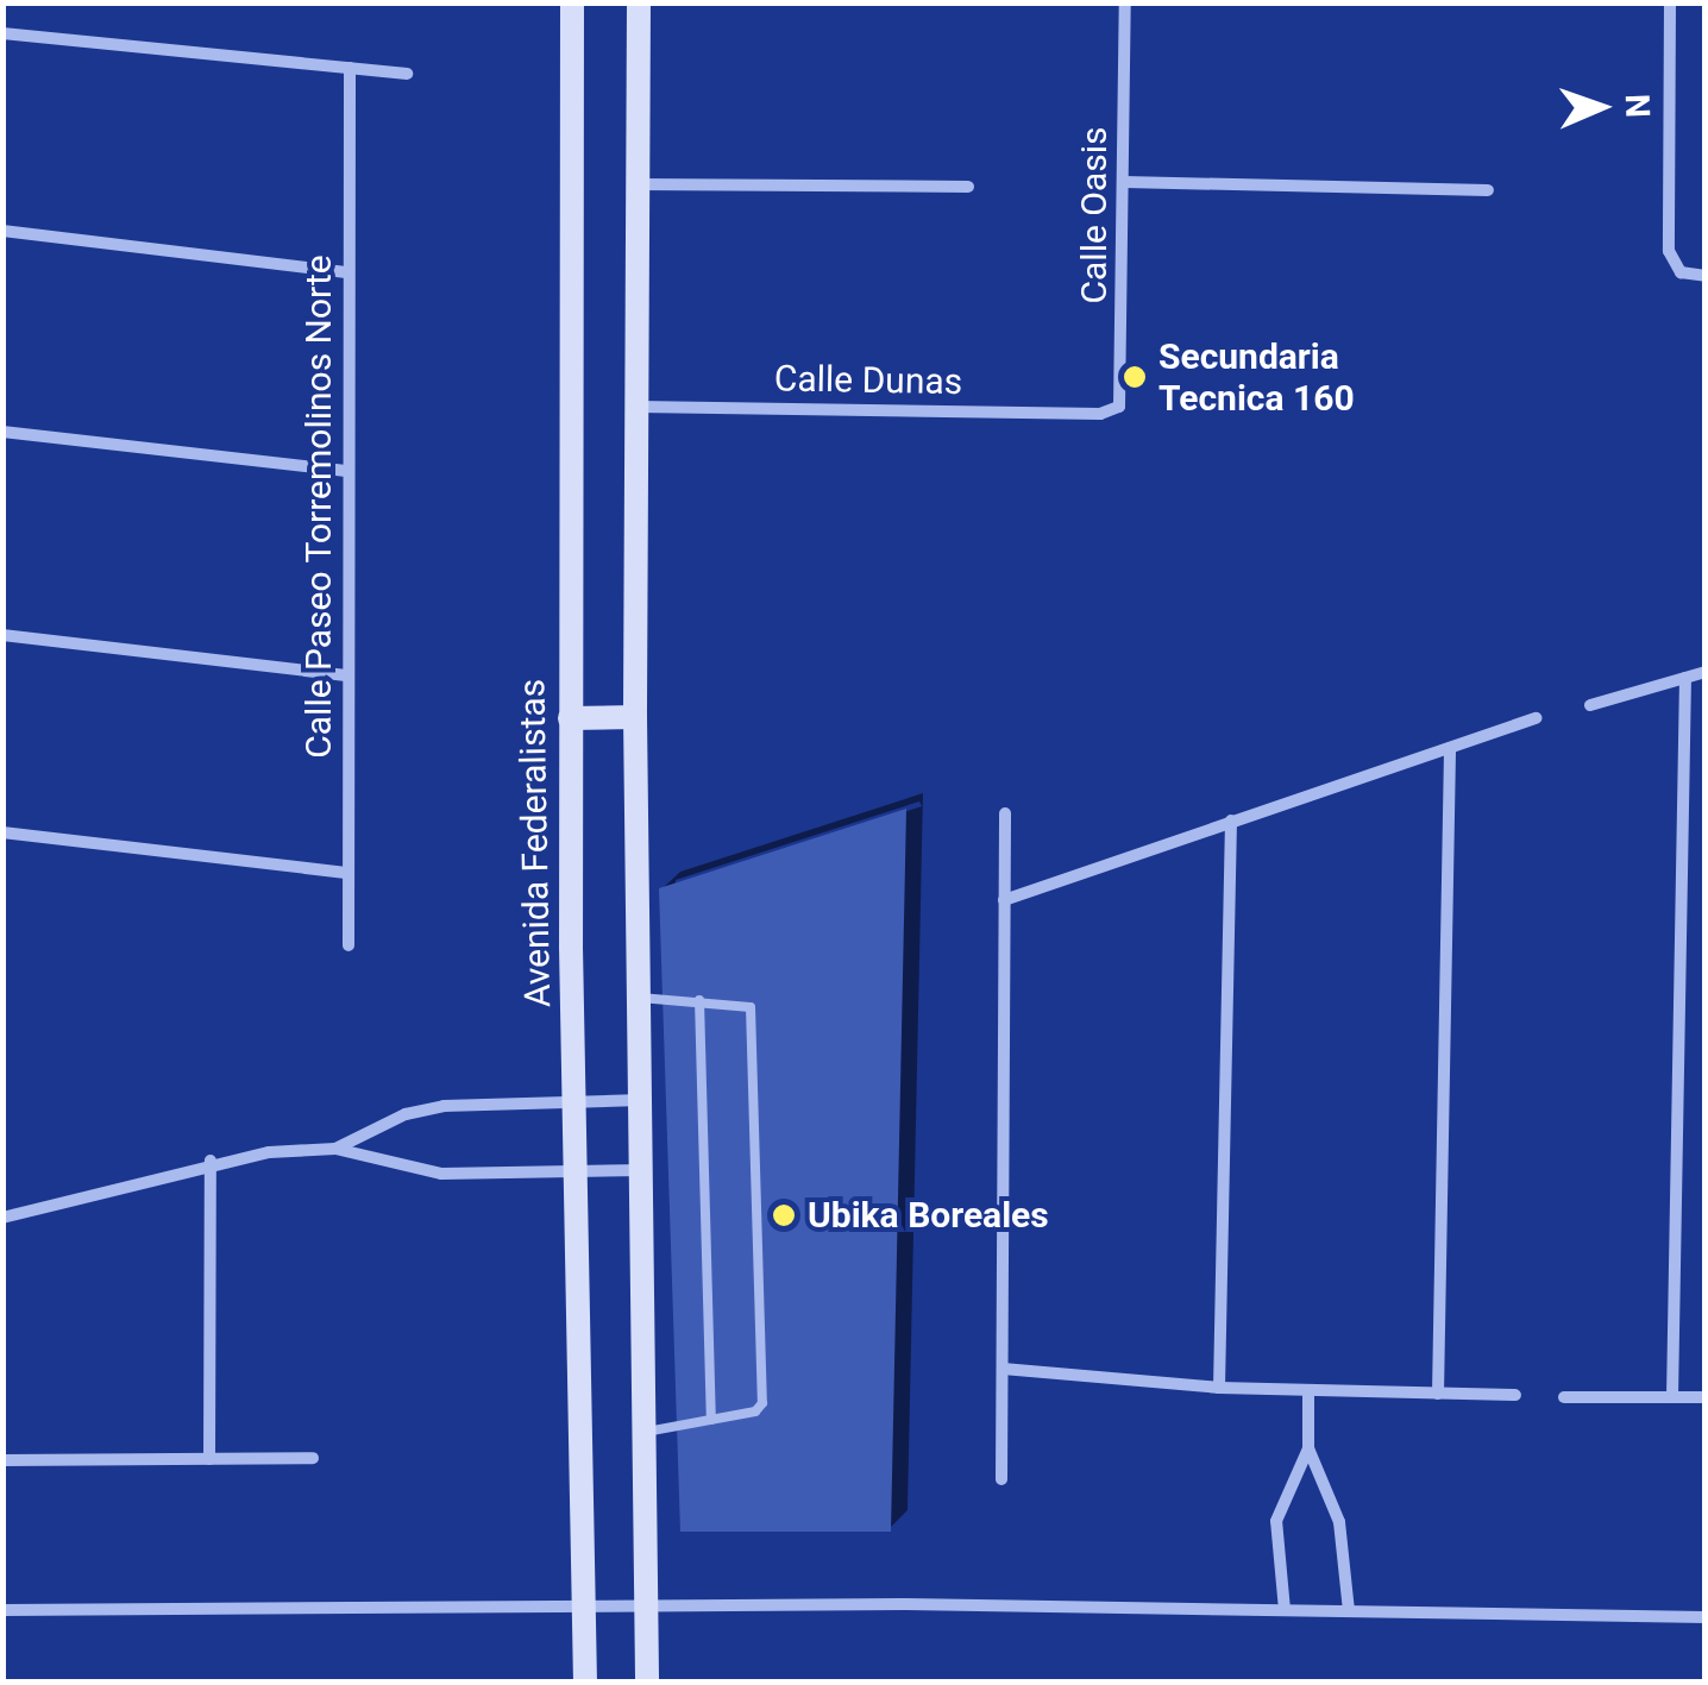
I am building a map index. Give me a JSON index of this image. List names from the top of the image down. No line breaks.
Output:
{"streets":{"street":["Calle Oasis","Calle Dunas","Calle Paseo Torremolinos Norte","Avenida Federalistas"]},"crossings":[["Calle Oasis","Calle Dunas"]],"places":["Secundaria Tecnica 160","Ubika Boreales"],"north":"right"}
